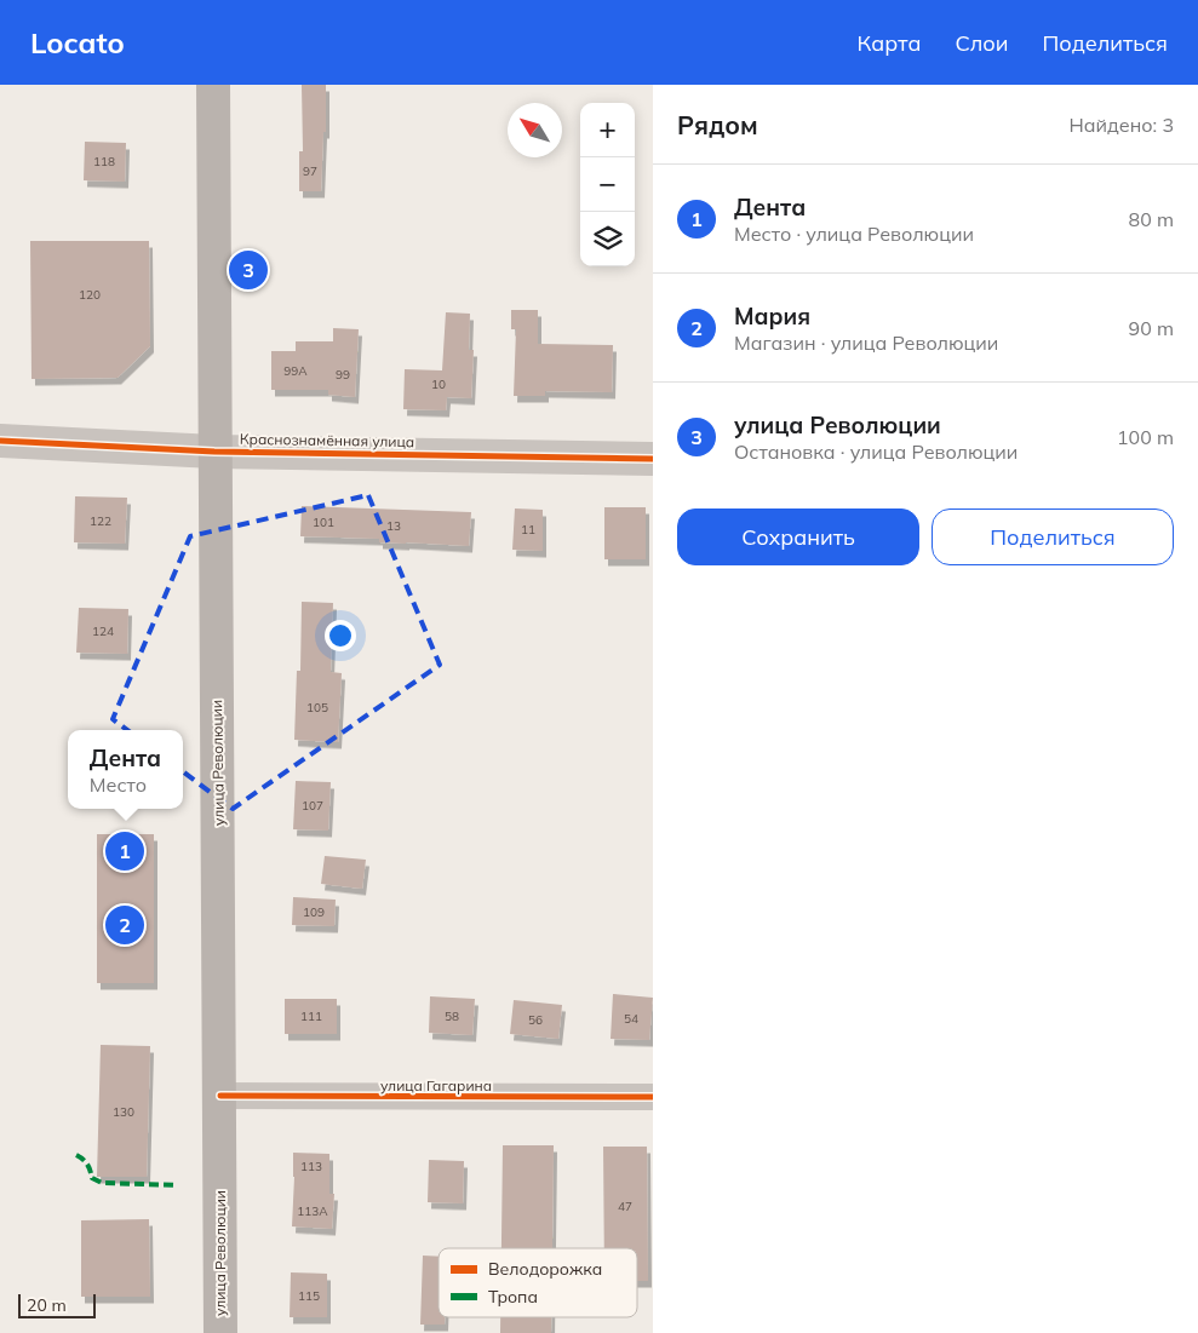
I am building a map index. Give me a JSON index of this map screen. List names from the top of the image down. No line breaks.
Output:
{"streets":{"main road":["улица Революции"],"street":["Краснознамённая улица","улица Гагарина"]},"crossings":[["Краснознамённая улица","улица Революции"],["улица Революции","улица Гагарина"]],"house_numbers":["118","97","120","99А","99","10","122","101","13","11","124","105","107","109","111","58","54","56","130","113","47","113А","115"],"legend":["Велодорожка","Тропа"],"scale_bar":"20 m","north":"top left","page":{"header":"Locato","nav":["Карта","Слои","Поделиться"],"heading":["Рядом","Найдено: 3"],"map_buttons":["+","−"],"list":[{"mark":"1","name":"Дента","note":"Место · улица Революции","value":"80 m"},{"mark":"2","name":"Мария","note":"Магазин · улица Революции","value":"90 m"},{"mark":"3","name":"улица Революции","note":"Остановка · улица Революции","value":"100 m"}],"pins":["3","1","2"],"buttons":["Сохранить","Поделиться"],"popup":["Дента","Место"],"scale":"20 m"}}
